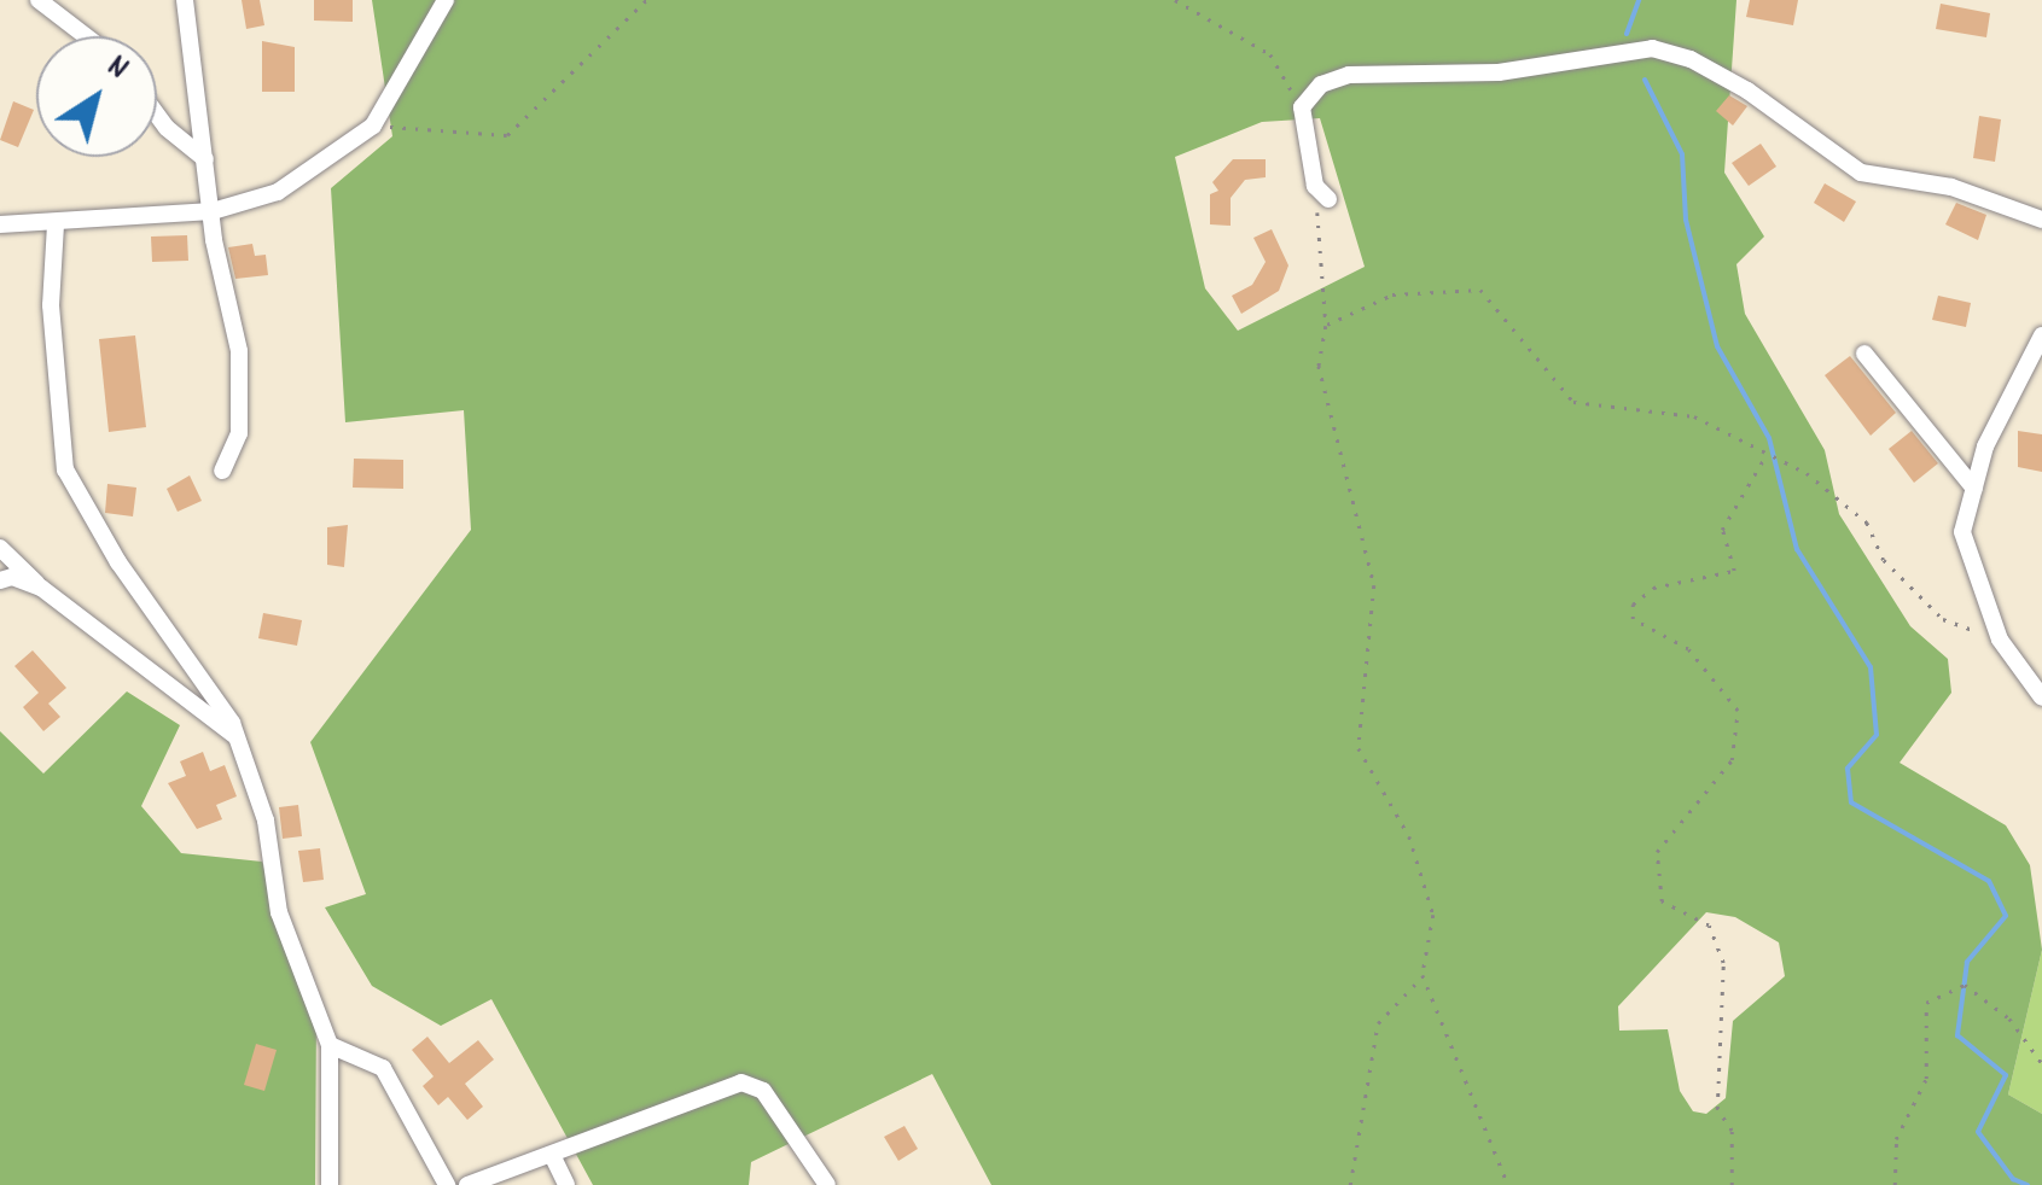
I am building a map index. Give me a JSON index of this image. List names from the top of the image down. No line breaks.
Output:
{"north":"top right"}
